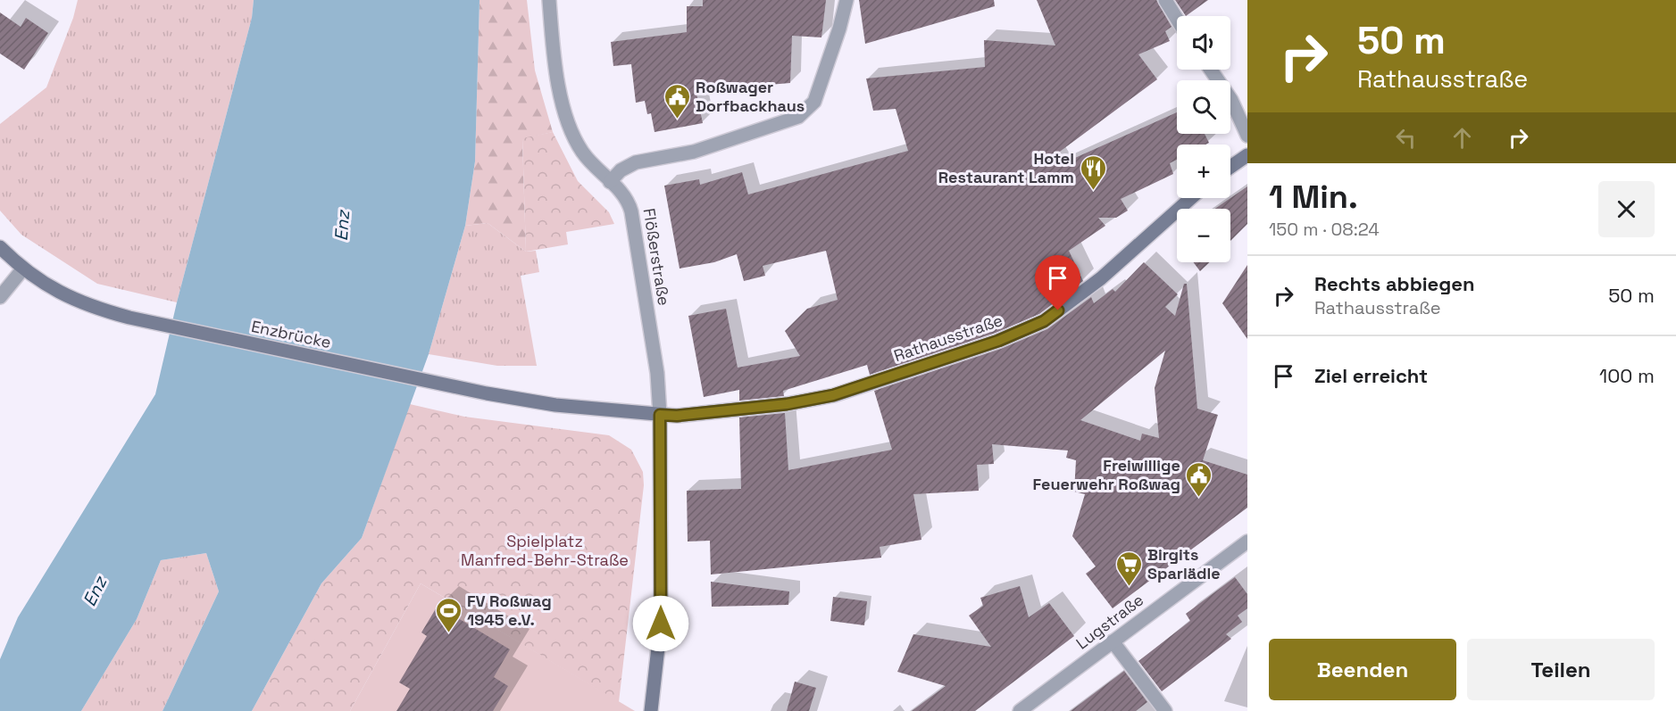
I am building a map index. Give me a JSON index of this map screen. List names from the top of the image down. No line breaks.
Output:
{"streets":{"street":["Flößerstraße","Enzbrücke","Rathausstraße","Lugstraße"]},"crossings":[["Flößerstraße","Rathausstraße"],["Enzbrücke","Rathausstraße"]],"water":["Enz"],"parks":["Spielplatz Manfred-Behr-Straße"],"places":{"public building":["Roßwager Dorfbackhaus","Freiwillige Feuerwehr Roßwag"],"restaurant":["Hotel Restaurant Lamm"],"supermarket":["Birgits Sparlädle"],"sports":["FV Roßwag 1945 e.V."]},"page":{"turn":["50 m","Rathausstraße"],"map_buttons":["+","−"],"heading":["1 Min.","150 m · 08:24"],"list":[{"name":"Rechts abbiegen","note":"Rathausstraße","value":"50 m"},{"name":"Ziel erreicht","value":"100 m"}],"buttons":["Beenden","Teilen"]}}
